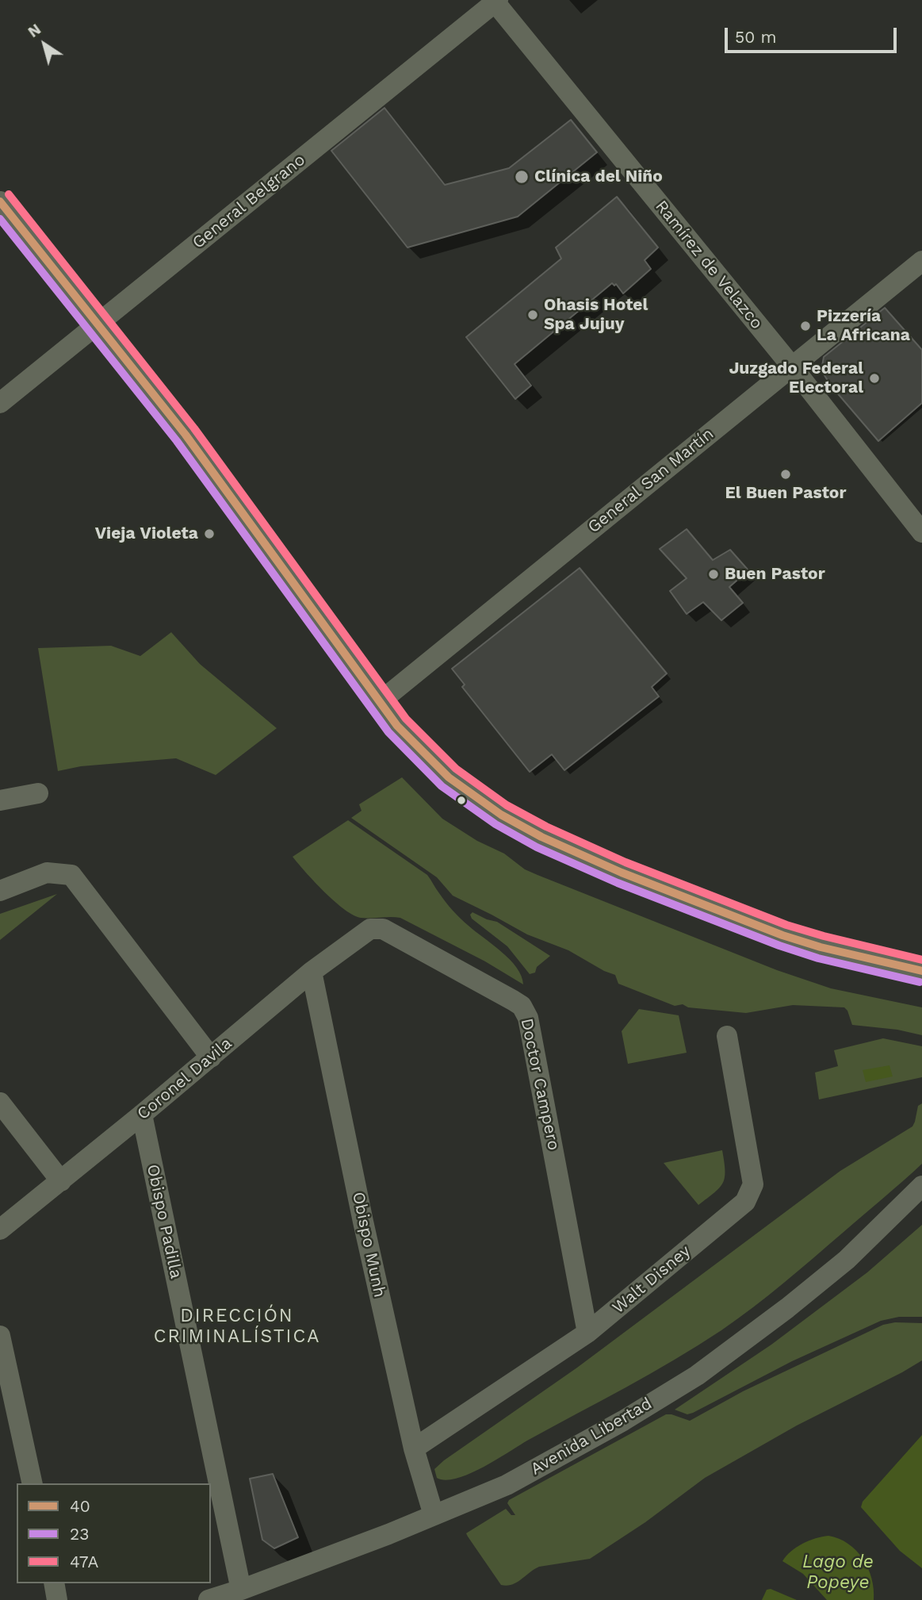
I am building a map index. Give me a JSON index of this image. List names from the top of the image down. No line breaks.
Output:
{"streets":{"street":["General Belgrano","Ramírez de Velazco","General San Martín","Coronel Davila","Doctor Campero","Obispo Padilla","Obispo Munh","Walt Disney","Avenida Libertad"]},"crossings":[["General Belgrano","Ramírez de Velazco"],["Ramírez de Velazco","General San Martín"],["Coronel Davila","Doctor Campero"],["Coronel Davila","Obispo Padilla"],["Coronel Davila","Obispo Munh"],["Doctor Campero","Walt Disney"],["Obispo Padilla","Avenida Libertad"],["Obispo Munh","Walt Disney"],["Obispo Munh","Avenida Libertad"]],"districts":["DIRECCIÓN CRIMINALÍSTICA"],"water":["Lago de Popeye"],"places":["Clínica del Niño","Ohasis Hotel Spa Jujuy","Pizzería La Africana","Juzgado Federal Electoral","El Buen Pastor","Vieja Violeta","Buen Pastor"],"lines":["transit line 47A","transit line 40","transit line 23"],"legend":["40","23","47A"],"scale_bar":"50 m","north":"top left"}
